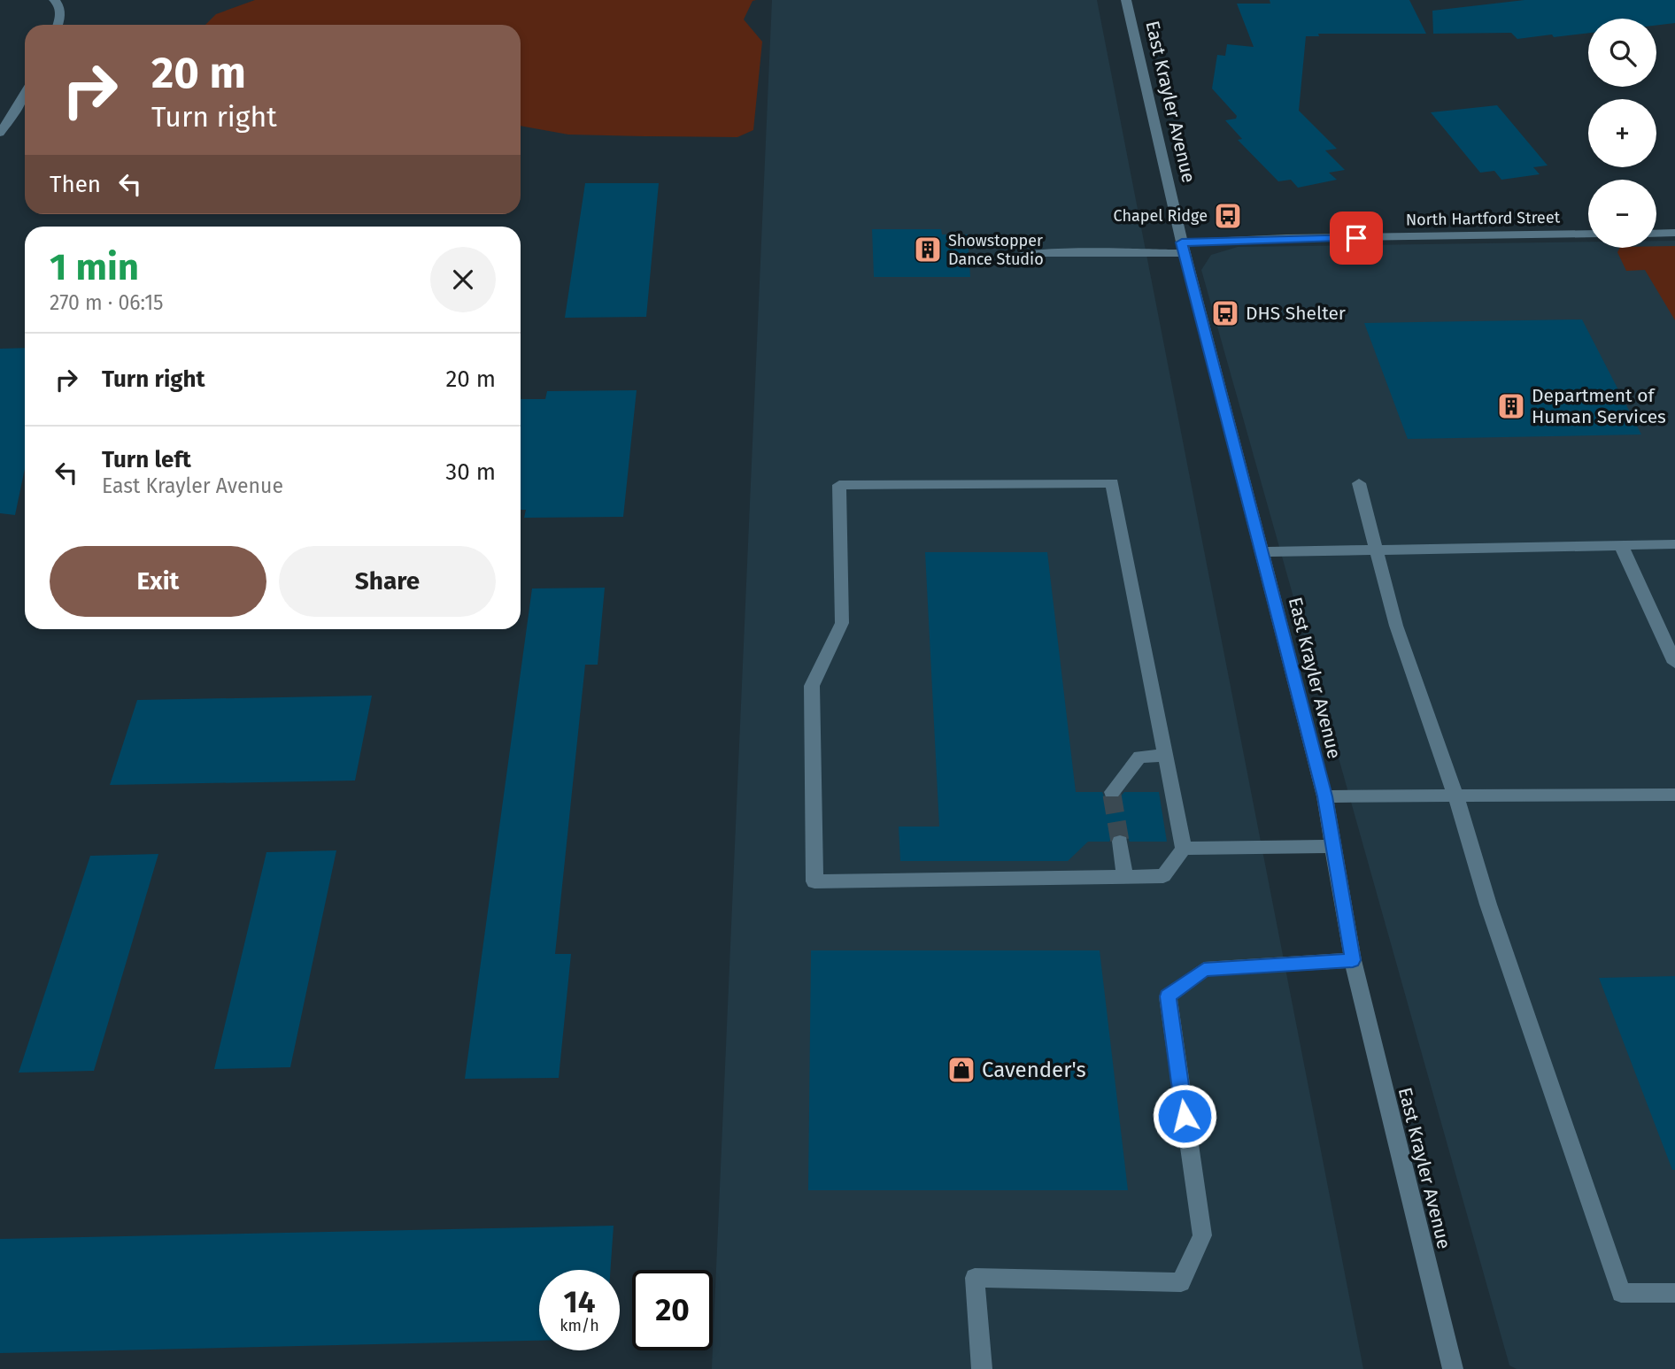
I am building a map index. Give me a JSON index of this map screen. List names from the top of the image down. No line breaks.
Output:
{"streets":{"street":["East Krayler Avenue","North Hartford Street"]},"crossings":[["East Krayler Avenue","North Hartford Street"]],"places":{"bus stop":["Chapel Ridge","DHS Shelter"],"building":["Showstopper Dance Studio","Department of Human Services"],"shop":["Cavender's"]},"page":{"map_buttons":["+","−"],"turn":["20 m","Turn right"],"then":"Then","heading":["1 min","270 m · 06:15"],"list":[{"name":"Turn right","value":"20 m"},{"name":"Turn left","note":"East Krayler Avenue","value":"30 m"}],"buttons":["Exit","Share"],"speed":"14 km/h","limit":"20"}}
